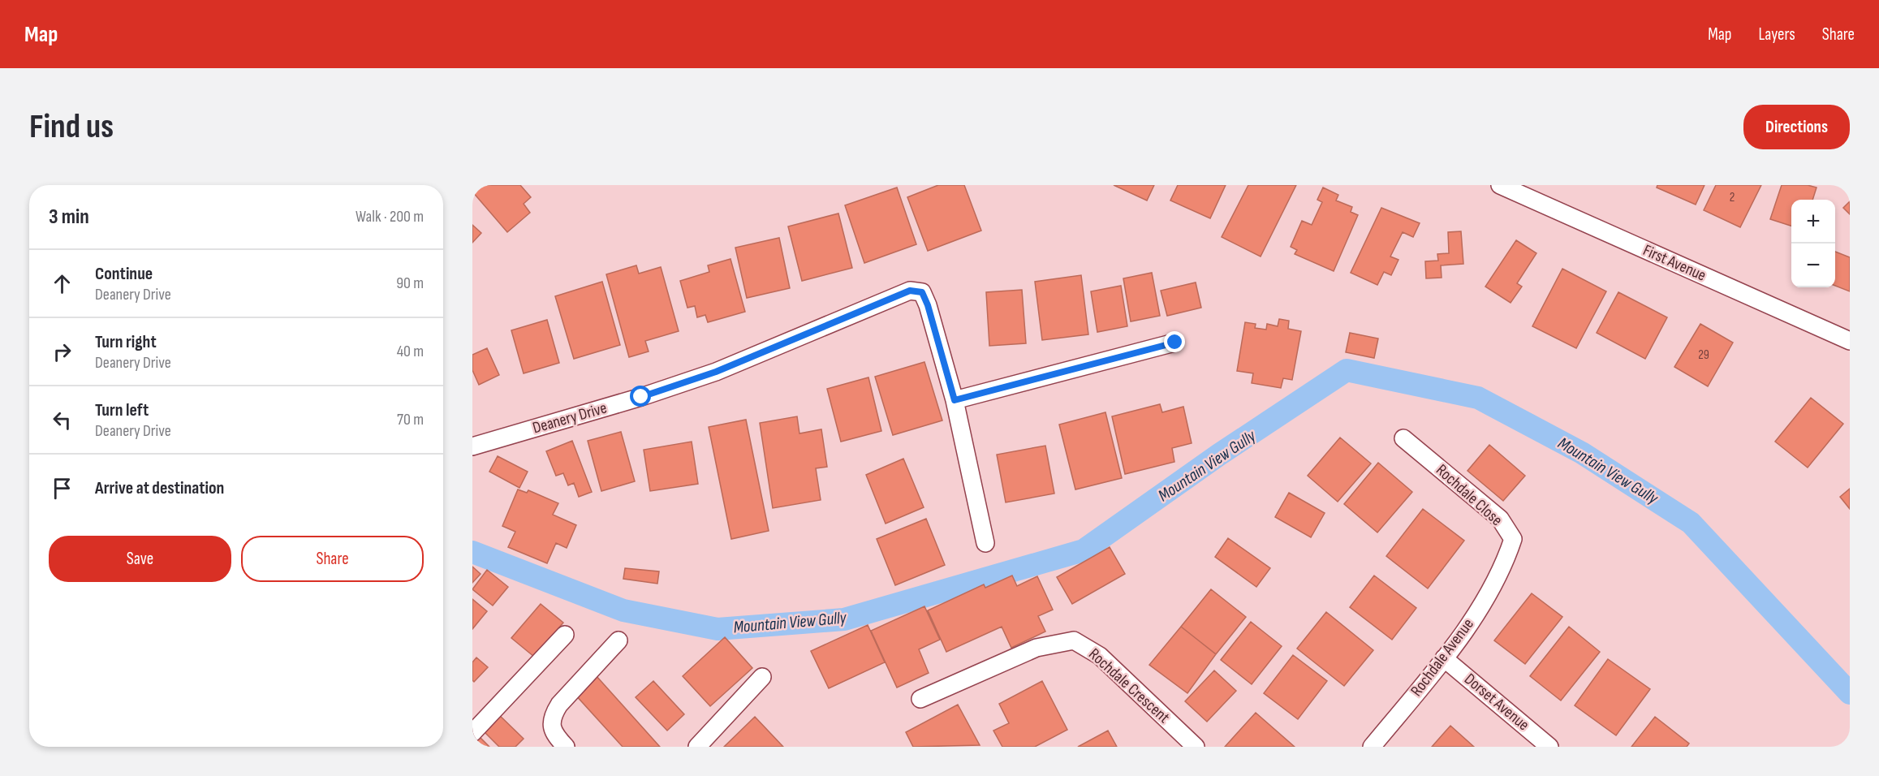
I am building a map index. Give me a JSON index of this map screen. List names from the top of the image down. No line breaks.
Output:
{"streets":{"street":["First Avenue","Deanery Drive","Rochdale Close","Rochdale Avenue","Rochdale Crescent","Dorset Avenue"]},"crossings":[["Rochdale Close","Rochdale Avenue"],["Rochdale Avenue","Dorset Avenue"]],"water":["Mountain View Gully"],"house_numbers":["2","29"],"page":{"header":"Map","nav":["Map","Layers","Share"],"buttons":["Directions",["Save","Share"]],"title":"Find us","heading":["3 min","Walk · 200 m"],"map_buttons":["+","−"],"list":[["Continue","Deanery Drive","90 m"],["Turn right","Deanery Drive","40 m"],["Turn left","Deanery Drive","70 m"],"Arrive at destination"]}}
